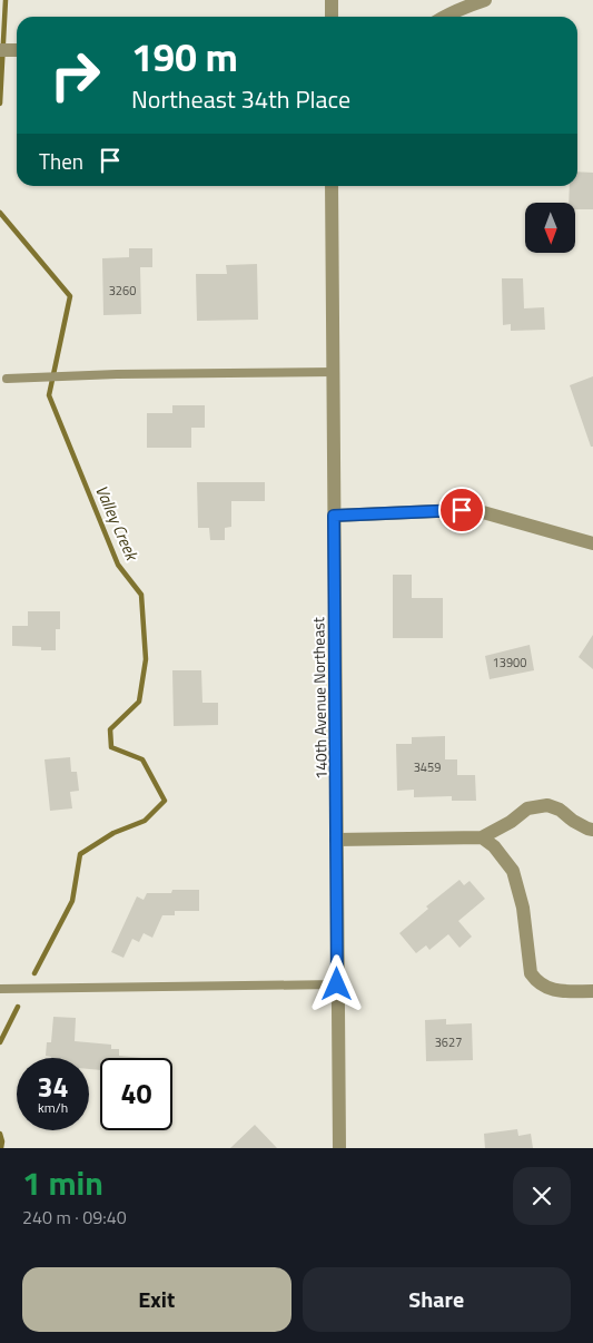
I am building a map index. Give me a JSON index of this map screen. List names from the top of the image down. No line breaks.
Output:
{"streets":{"street":["140th Avenue Northeast"]},"water":["Valley Creek"],"house_numbers":["3260","13900","3459","3627"],"north":"bottom","page":{"turn":["190 m","Northeast 34th Place"],"then":"Then","speed":"34 km/h","limit":"40","heading":["1 min","240 m · 09:40"],"buttons":["Exit","Share"]}}
